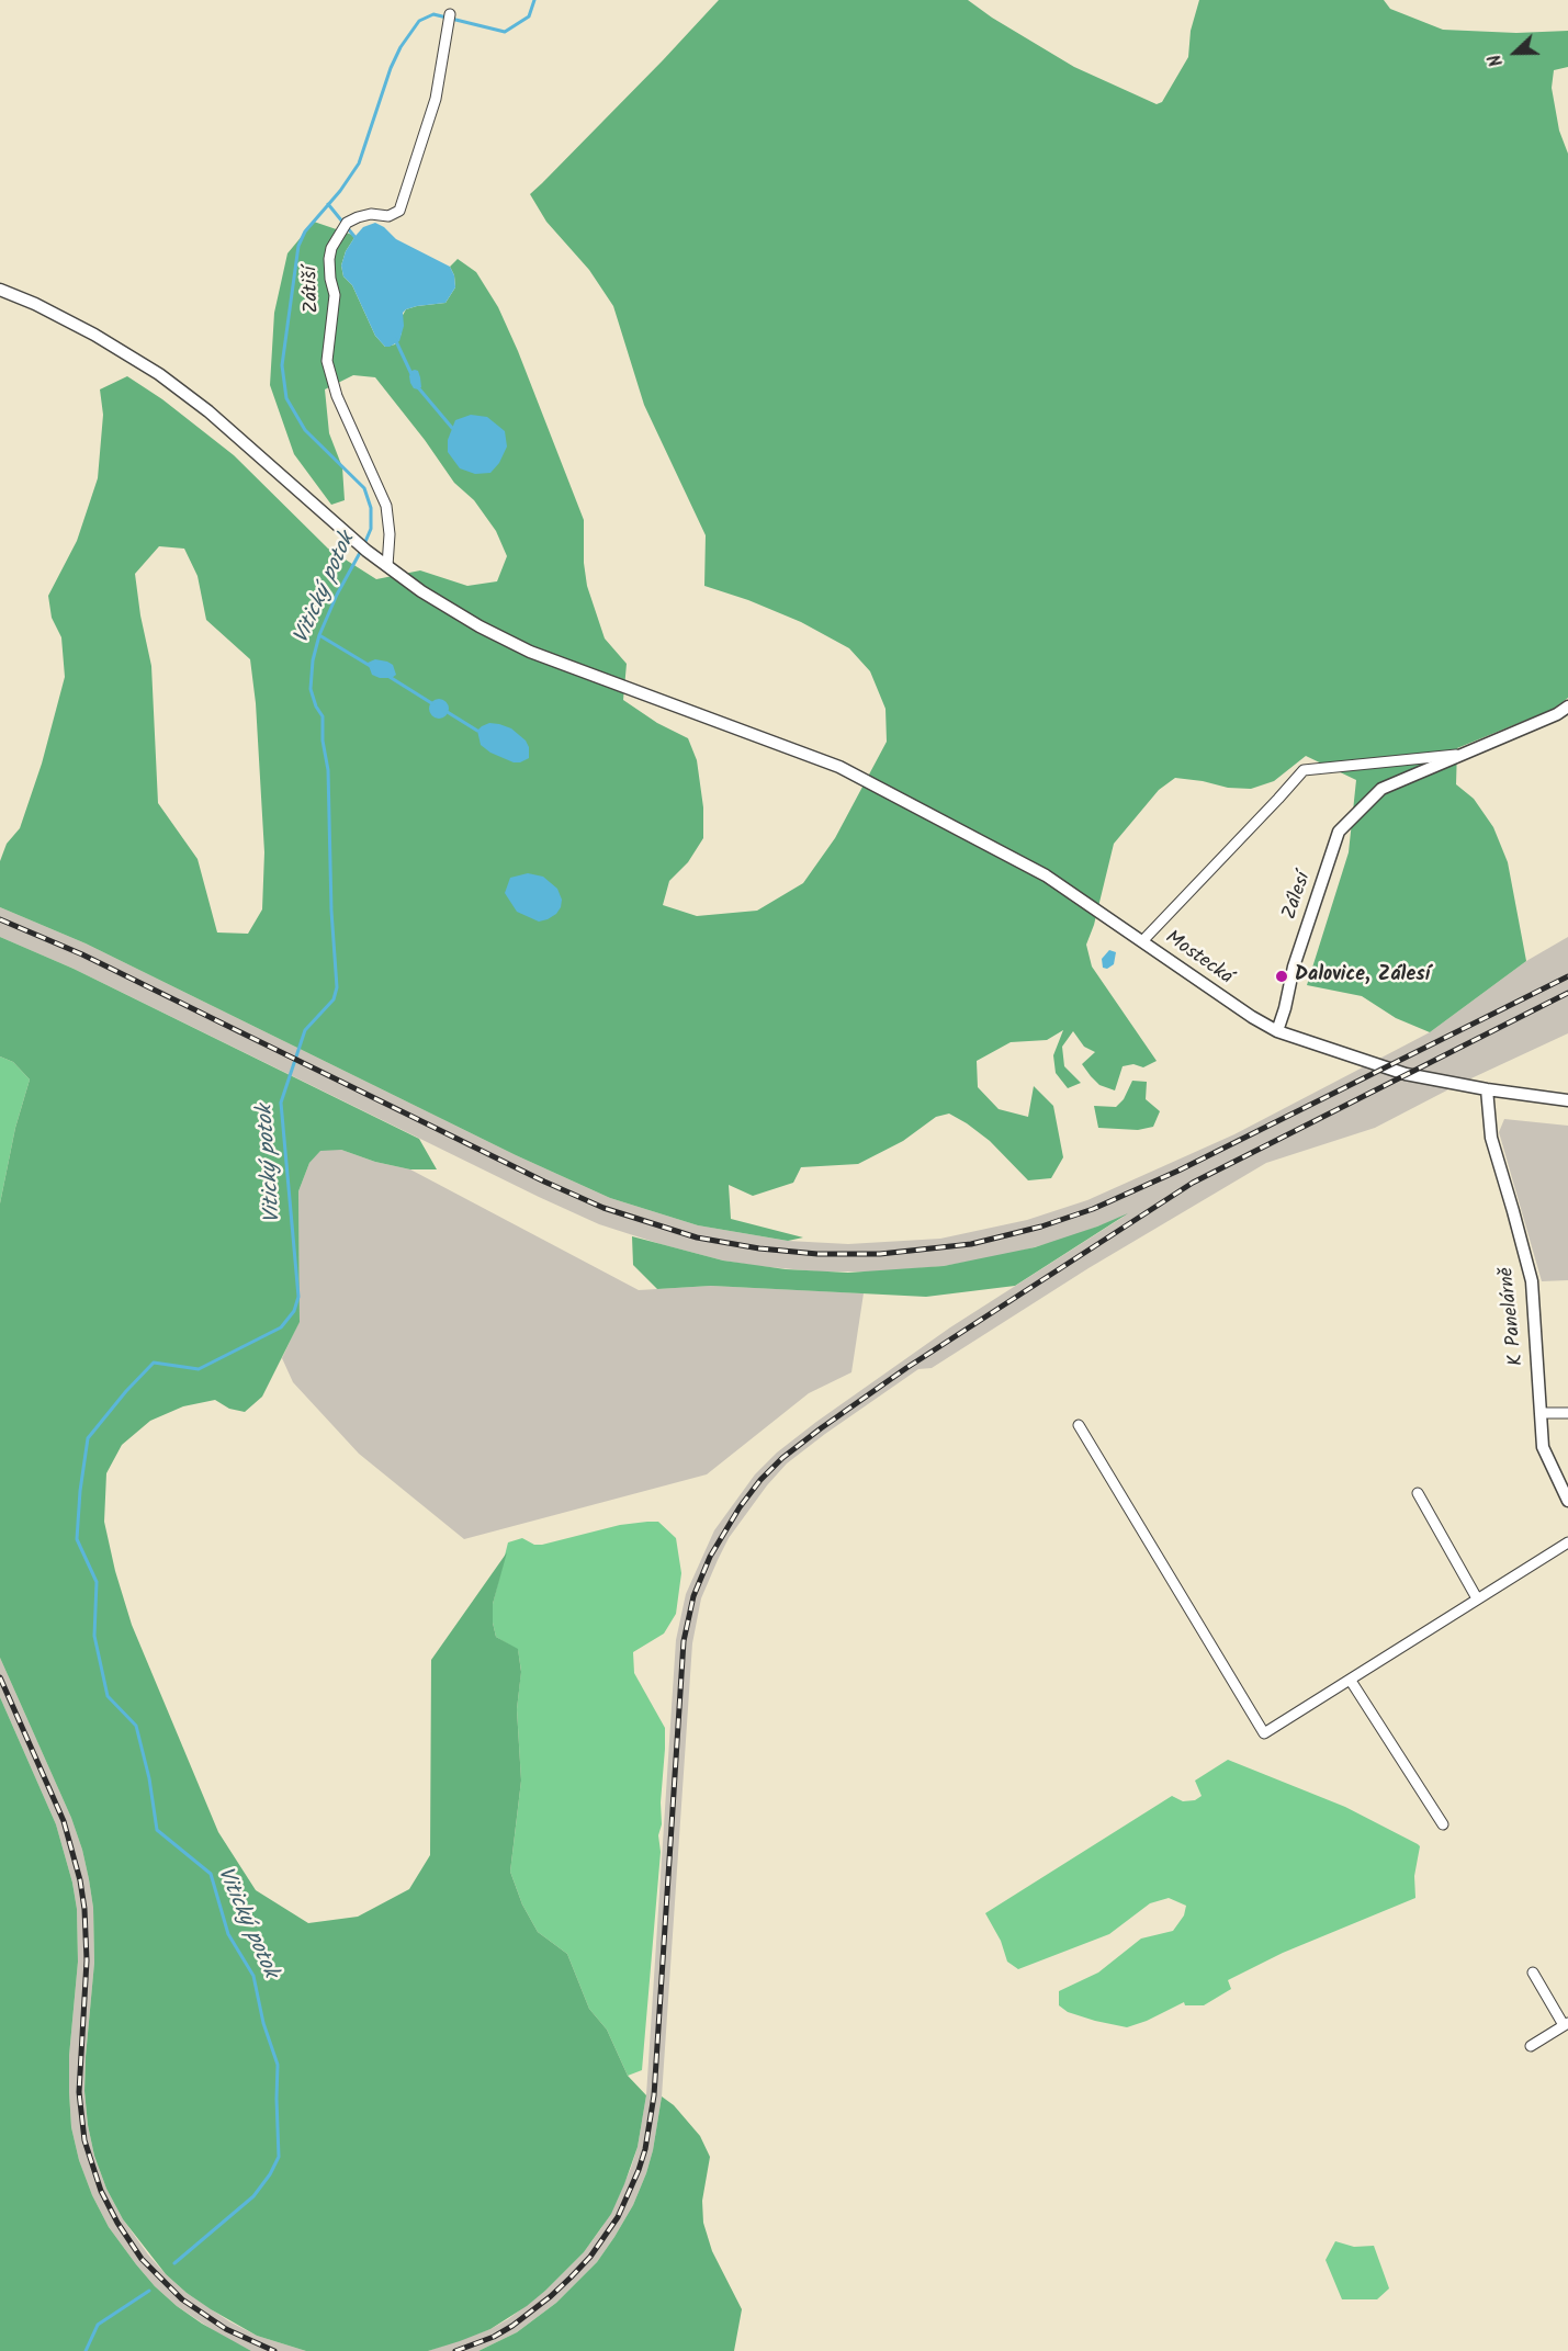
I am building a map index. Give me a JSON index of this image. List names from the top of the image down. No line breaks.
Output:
{"streets":{"street":["Zátiší","Zálesí","Mostecká","K Panelárně"]},"crossings":[["Zátiší","Mostecká"],["Zálesí","Mostecká"],["Mostecká","K Panelárně"]],"water":["Vitický potok"],"places":["Dalovice, Zálesí"],"north":"left"}
